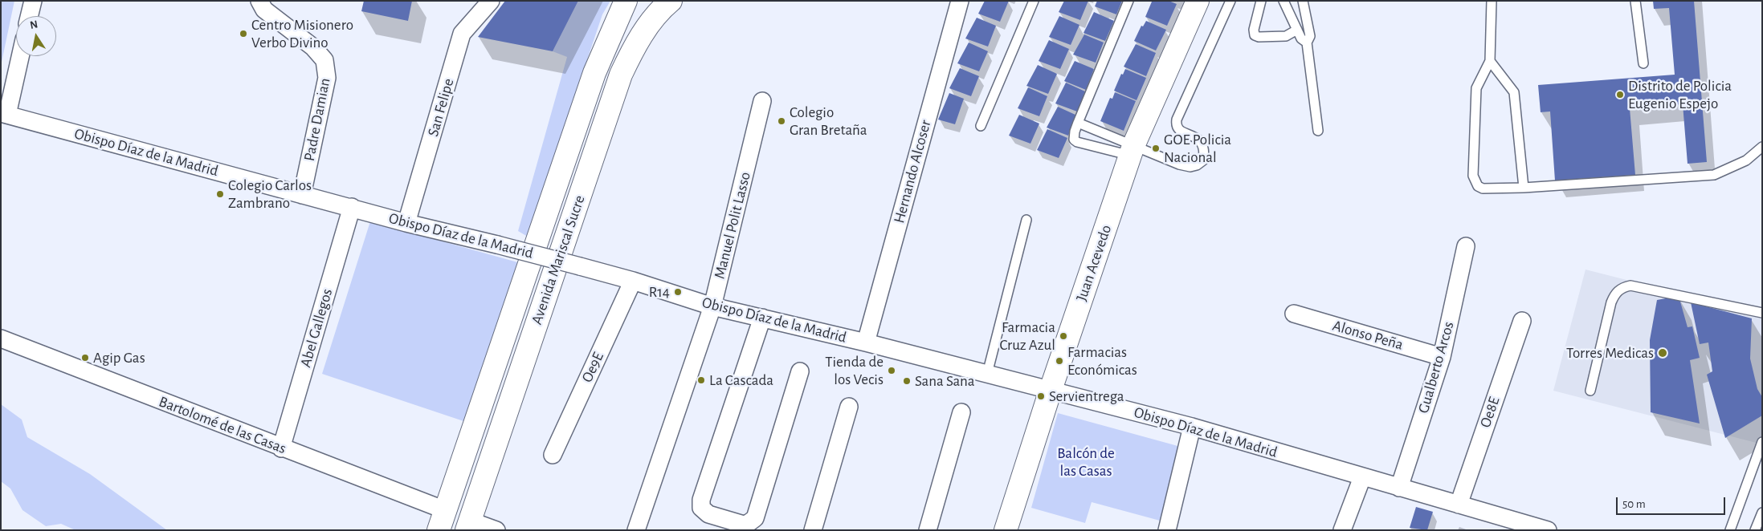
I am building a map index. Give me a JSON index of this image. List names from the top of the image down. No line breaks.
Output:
{"streets":{"main road":["Avenida Mariscal Sucre","Juan Acevedo"],"street":["San Felipe","Padre Damian","Obispo Díaz de la Madrid","Hernando Alcoser","Manuel Polit Lasso","Abel Gallegos","Alonso Peña","Oe9E","Gualberto Arcos","Oe8E","Bartolomé de las Casas"]},"crossings":[["San Felipe","Obispo Díaz de la Madrid"],["Padre Damian","Obispo Díaz de la Madrid"],["Obispo Díaz de la Madrid","Hernando Alcoser"],["Obispo Díaz de la Madrid","Manuel Polit Lasso"],["Obispo Díaz de la Madrid","Juan Acevedo"],["Obispo Díaz de la Madrid","Abel Gallegos"],["Obispo Díaz de la Madrid","Oe9E"],["Obispo Díaz de la Madrid","Gualberto Arcos"],["Obispo Díaz de la Madrid","Oe8E"],["Avenida Mariscal Sucre","Bartolomé de las Casas"],["Abel Gallegos","Bartolomé de las Casas"],["Alonso Peña","Gualberto Arcos"]],"parks":["Balcón de las Casas"],"places":["Centro Misionero Verbo Divino","Distrito de Policia Eugenio Espejo","Colegio Gran Bretaña","GOE Policia Nacional","Colegio Carlos Zambrano","R14","Farmacia Cruz Azul","Torres Medicas","Agip Gas","Farmacias Económicas","Tienda de los Vecis","La Cascada","Sana Sana","Servientrega"],"scale_bar":"50 m","north":"top"}
